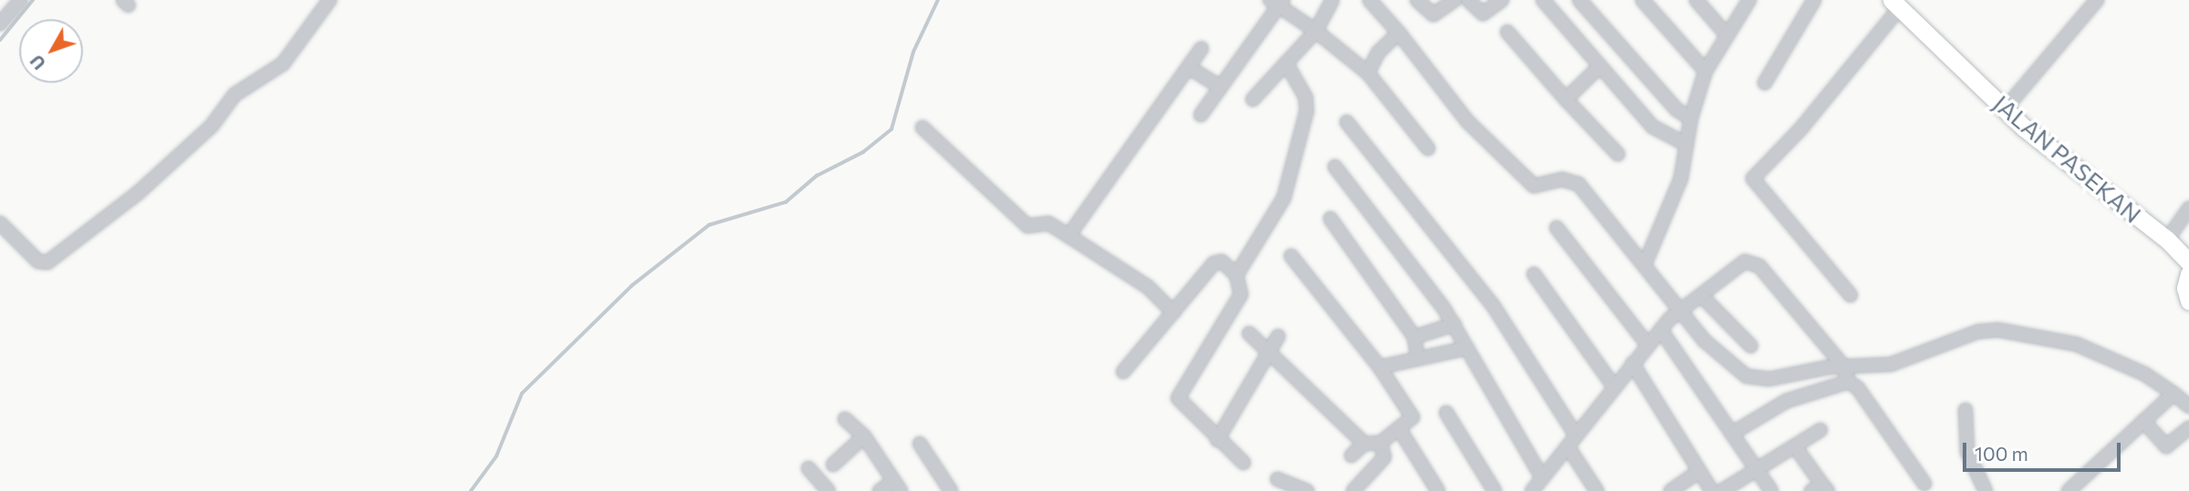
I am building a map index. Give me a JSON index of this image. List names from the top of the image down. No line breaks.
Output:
{"streets":{"street":["JALAN PASEKAN"]},"scale_bar":"100 m","north":"bottom left"}
